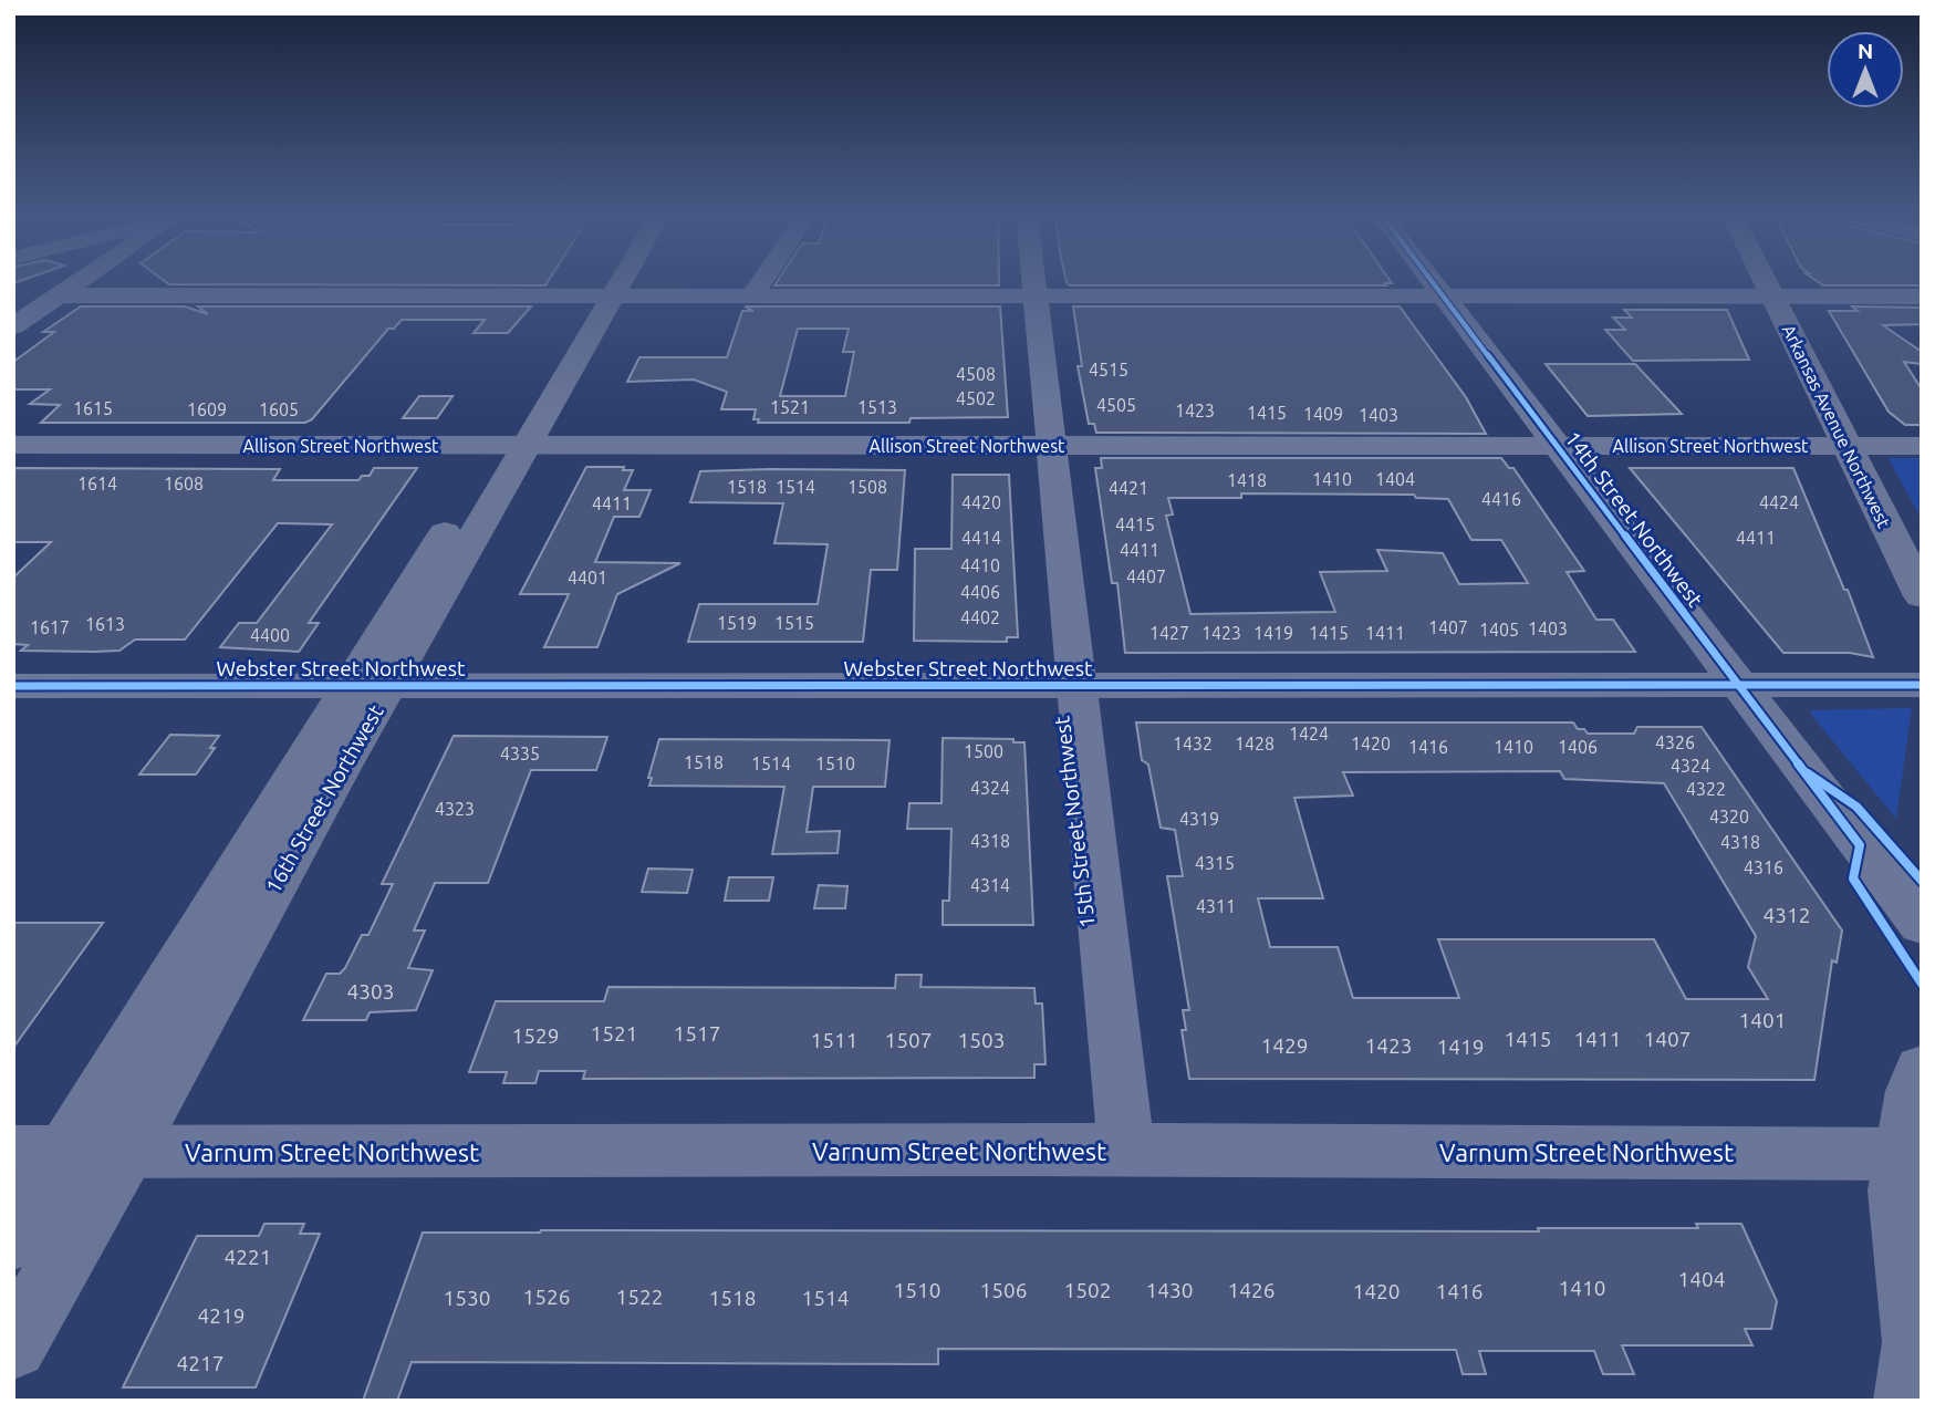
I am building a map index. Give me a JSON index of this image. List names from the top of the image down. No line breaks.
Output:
{"streets":{"main road":["Arkansas Avenue Northwest","16th Street Northwest"],"street":["Allison Street Northwest","14th Street Northwest","Webster Street Northwest","15th Street Northwest","Varnum Street Northwest"]},"crossings":[["Arkansas Avenue Northwest","Allison Street Northwest"],["Allison Street Northwest","14th Street Northwest"],["Allison Street Northwest","16th Street Northwest"],["Allison Street Northwest","15th Street Northwest"],["14th Street Northwest","Webster Street Northwest"],["Webster Street Northwest","16th Street Northwest"],["Webster Street Northwest","15th Street Northwest"],["16th Street Northwest","Varnum Street Northwest"],["15th Street Northwest","Varnum Street Northwest"]],"house_numbers":["4515","4508","4502","4505","1521","1513","1615","1609","1605","1423","1415","1409","1403","1410","1404","1418","1614","1608","1518","1514","1508","4421","4416","4420","4424","4411","4415","4414","4411","4411","4410","4407","4401","4406","4402","1519","1515","1613","1617","1407","1403","1405","1427","1423","1419","1415","1411","4400","1424","4326","1432","1428","1420","1416","1410","1406","1500","4335","1518","1514","1510","4324","4324","4322","4323","4320","4319","4318","4318","4315","4316","4314","4311","4312","4303","1401","1521","1517","1529","1415","1411","1407","1511","1507","1503","1429","1423","1419","4221","1404","1410","1510","1506","1502","1430","1426","1420","1416","1526","1522","1530","1518","1514","4219","4217"],"north":"top"}
